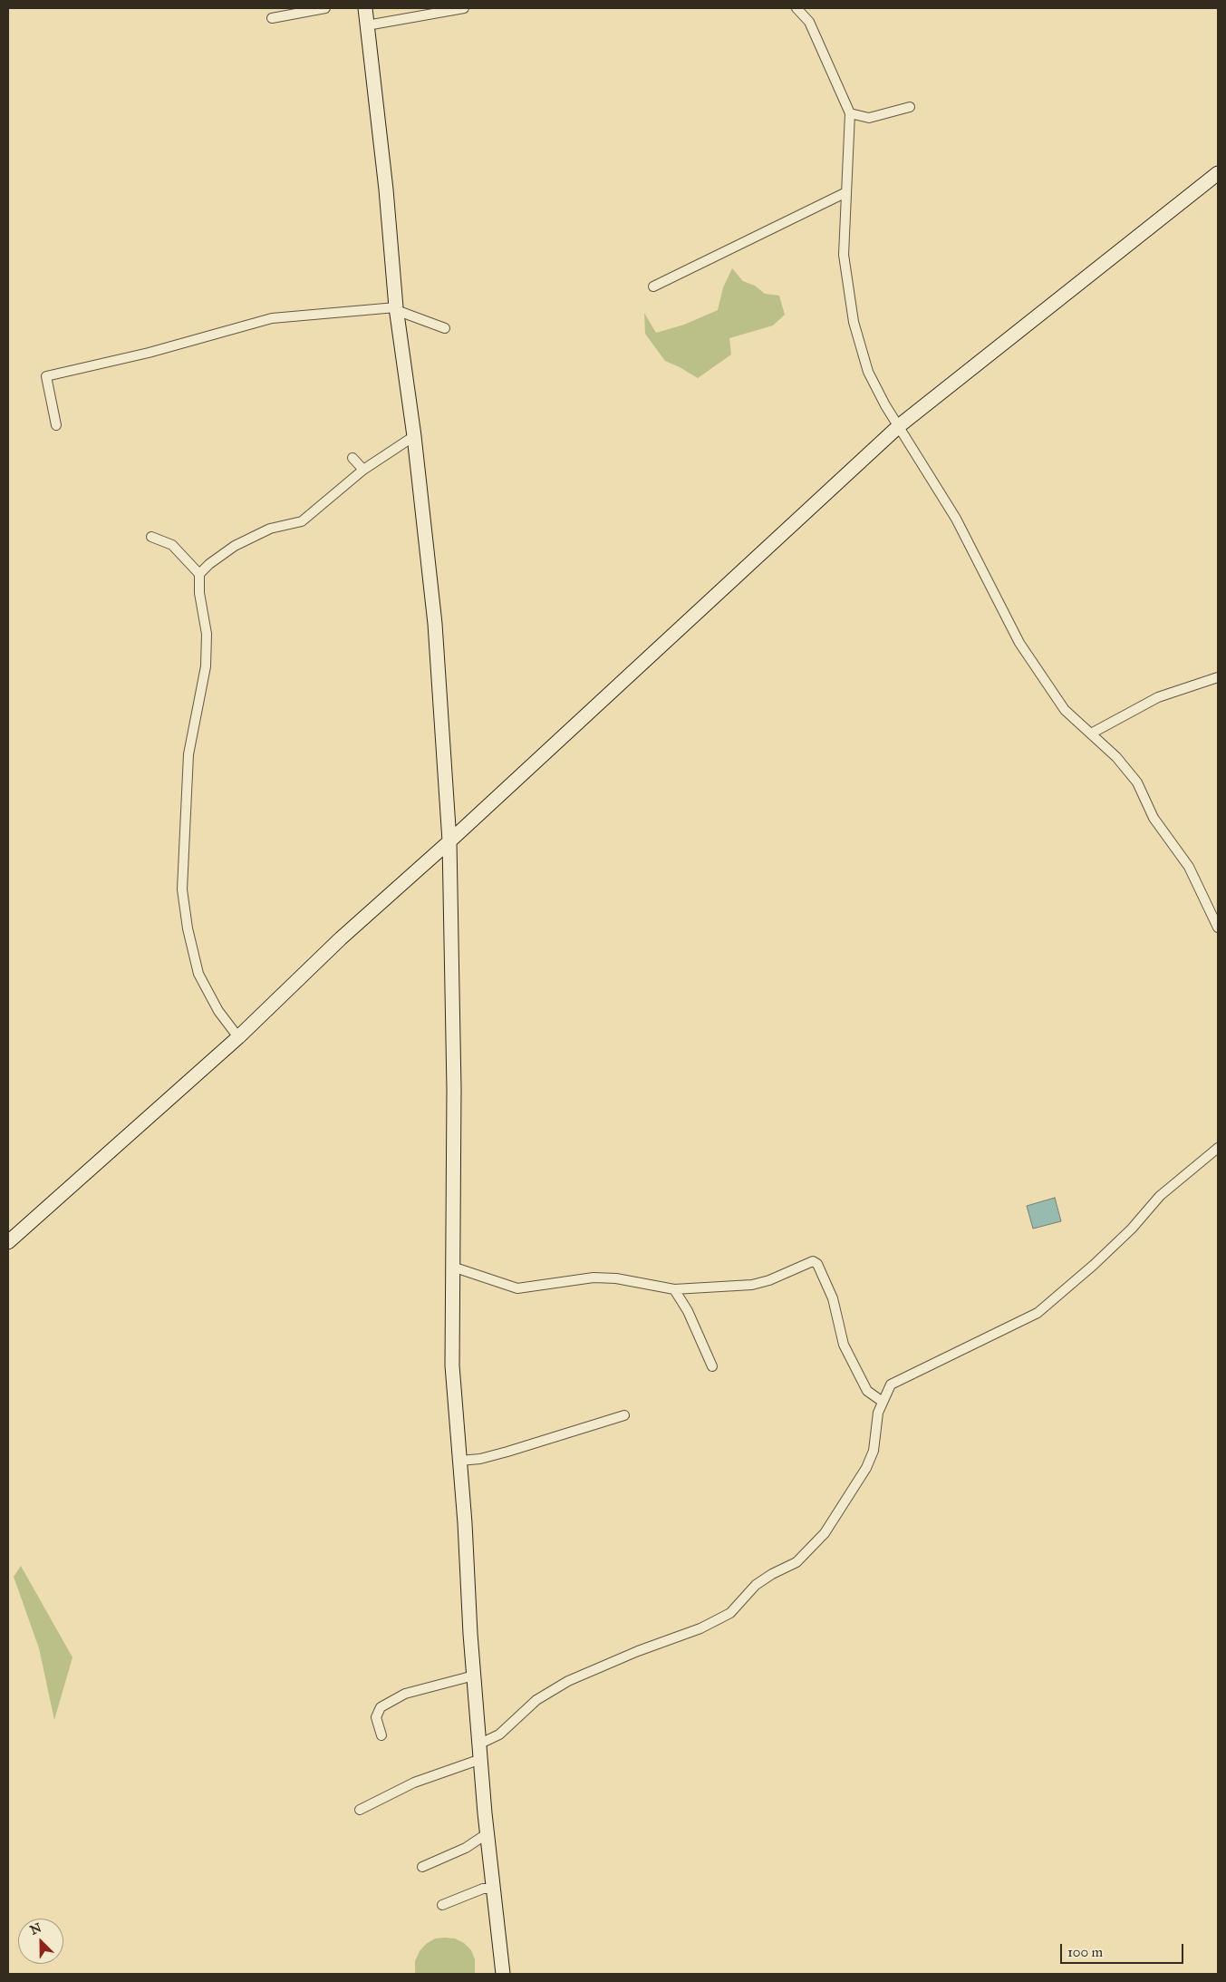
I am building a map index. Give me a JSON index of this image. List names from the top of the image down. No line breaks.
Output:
{"scale_bar":"100 m","north":"top left"}
